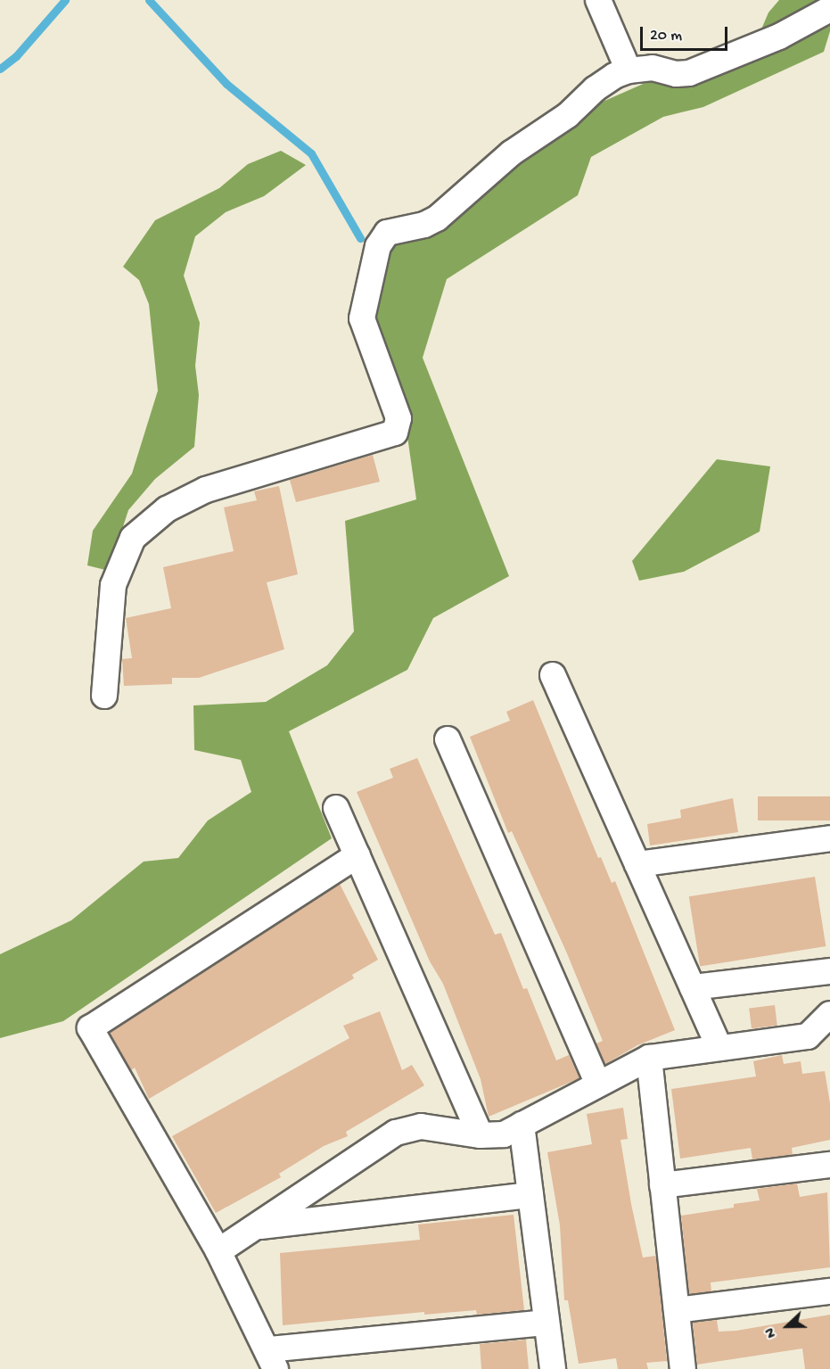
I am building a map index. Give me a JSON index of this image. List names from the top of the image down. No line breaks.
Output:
{"scale_bar":"20 m","north":"left"}
